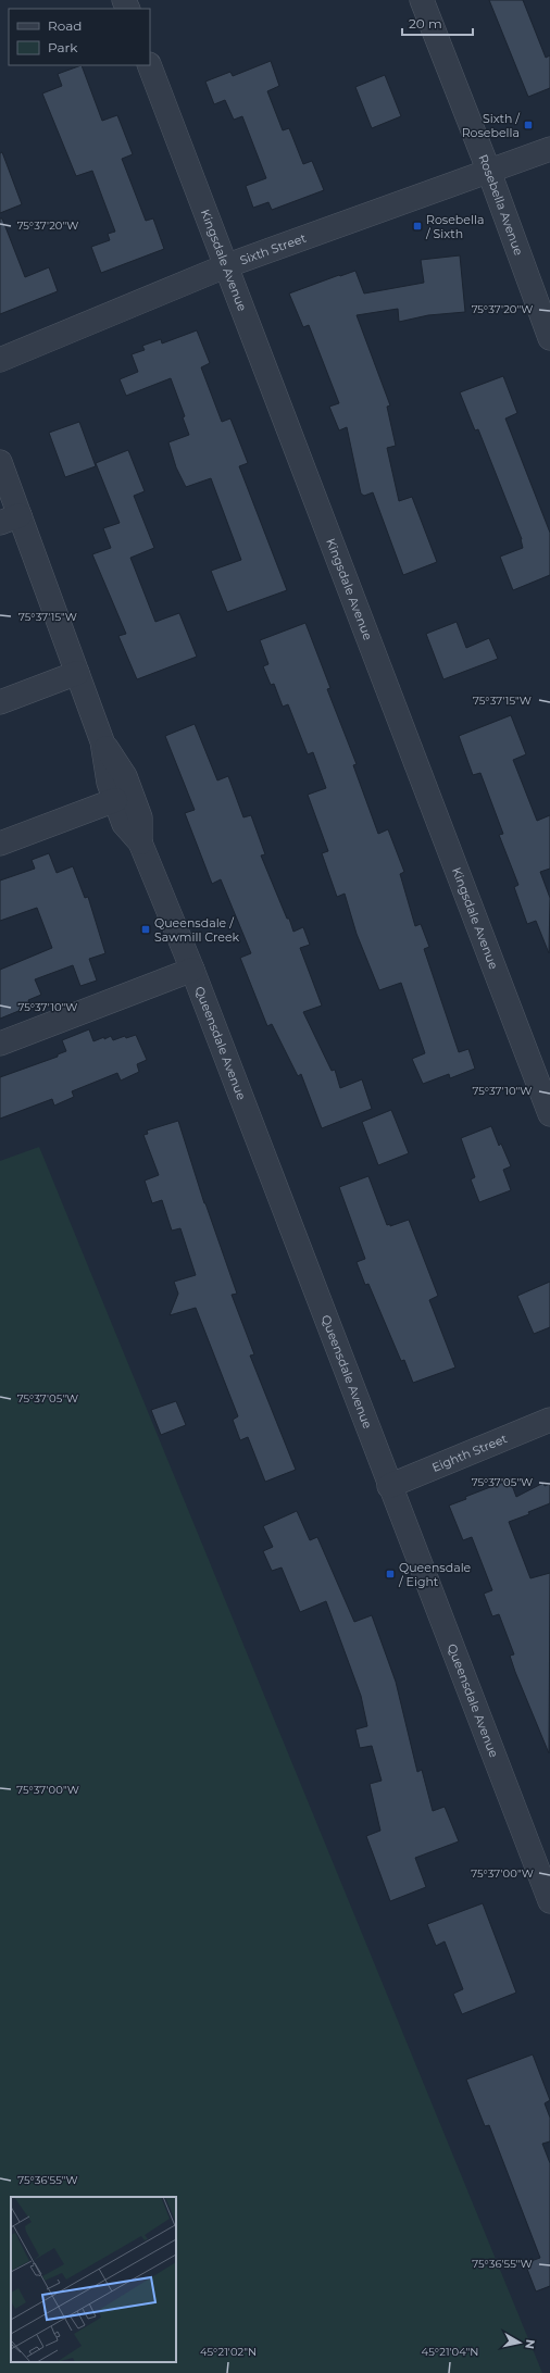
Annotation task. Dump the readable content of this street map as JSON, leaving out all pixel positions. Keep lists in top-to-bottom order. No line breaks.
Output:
{"streets":{"street":["Rosebella Avenue","Sixth Street","Kingsdale Avenue","Queensdale Avenue","Eighth Street"]},"crossings":[["Rosebella Avenue","Sixth Street"],["Sixth Street","Kingsdale Avenue"],["Queensdale Avenue","Eighth Street"]],"places":{"transit":["Sixth / Rosebella","Rosebella / Sixth","Queensdale / Sawmill Creek","Queensdale / Eight"]},"legend":["Road","Park"],"scale_bar":"20 m","north":"right","coordinates":["75°37'20\"W","75°37'15\"W","75°37'10\"W","75°37'05\"W","75°37'00\"W","75°36'55\"W","45°21'02\"N","45°21'04\"N"]}
